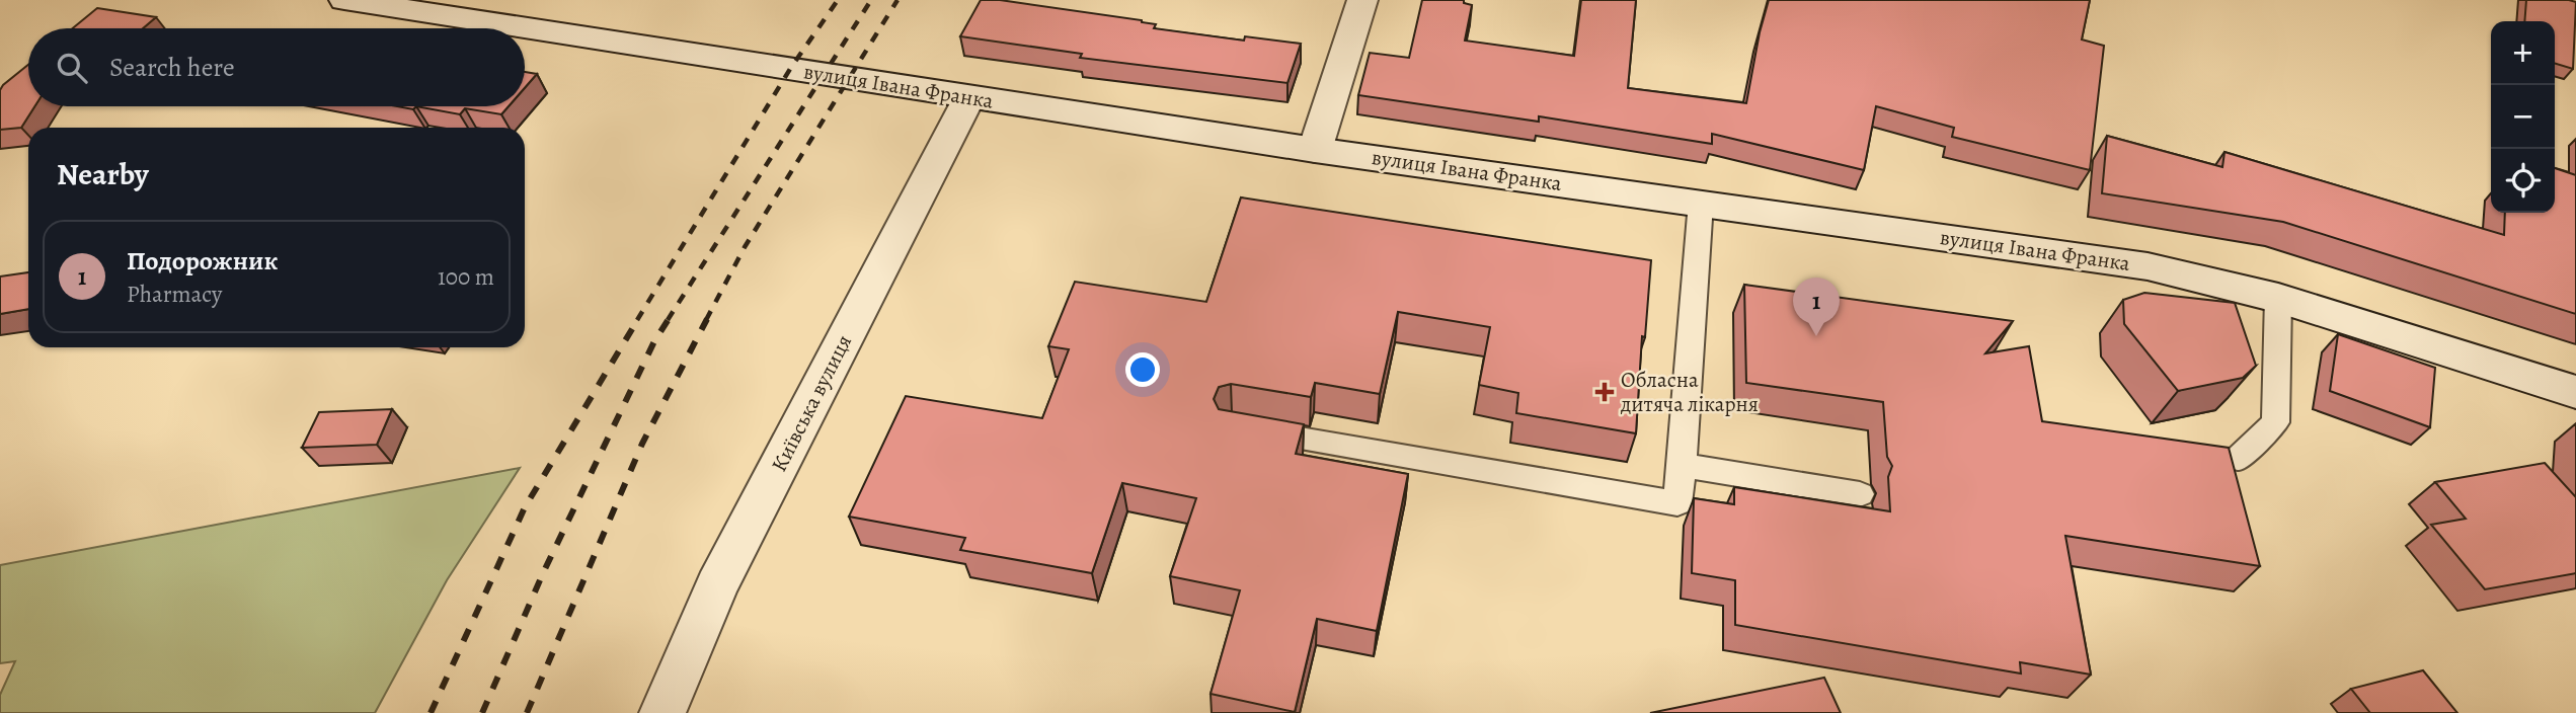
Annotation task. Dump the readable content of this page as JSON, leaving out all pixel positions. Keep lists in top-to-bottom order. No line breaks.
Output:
{"streets":{"main road":["вулиця Івана Франка","Київська вулиця"]},"crossings":[["вулиця Івана Франка","Київська вулиця"]],"places":{"health":["Обласна дитяча лікарня"]},"page":{"map_buttons":["+","−"],"search":"Search here","heading":"Nearby","list":[{"mark":"1","name":"Подорожник","note":"Pharmacy","value":"100 m"}],"pins":"1"}}
